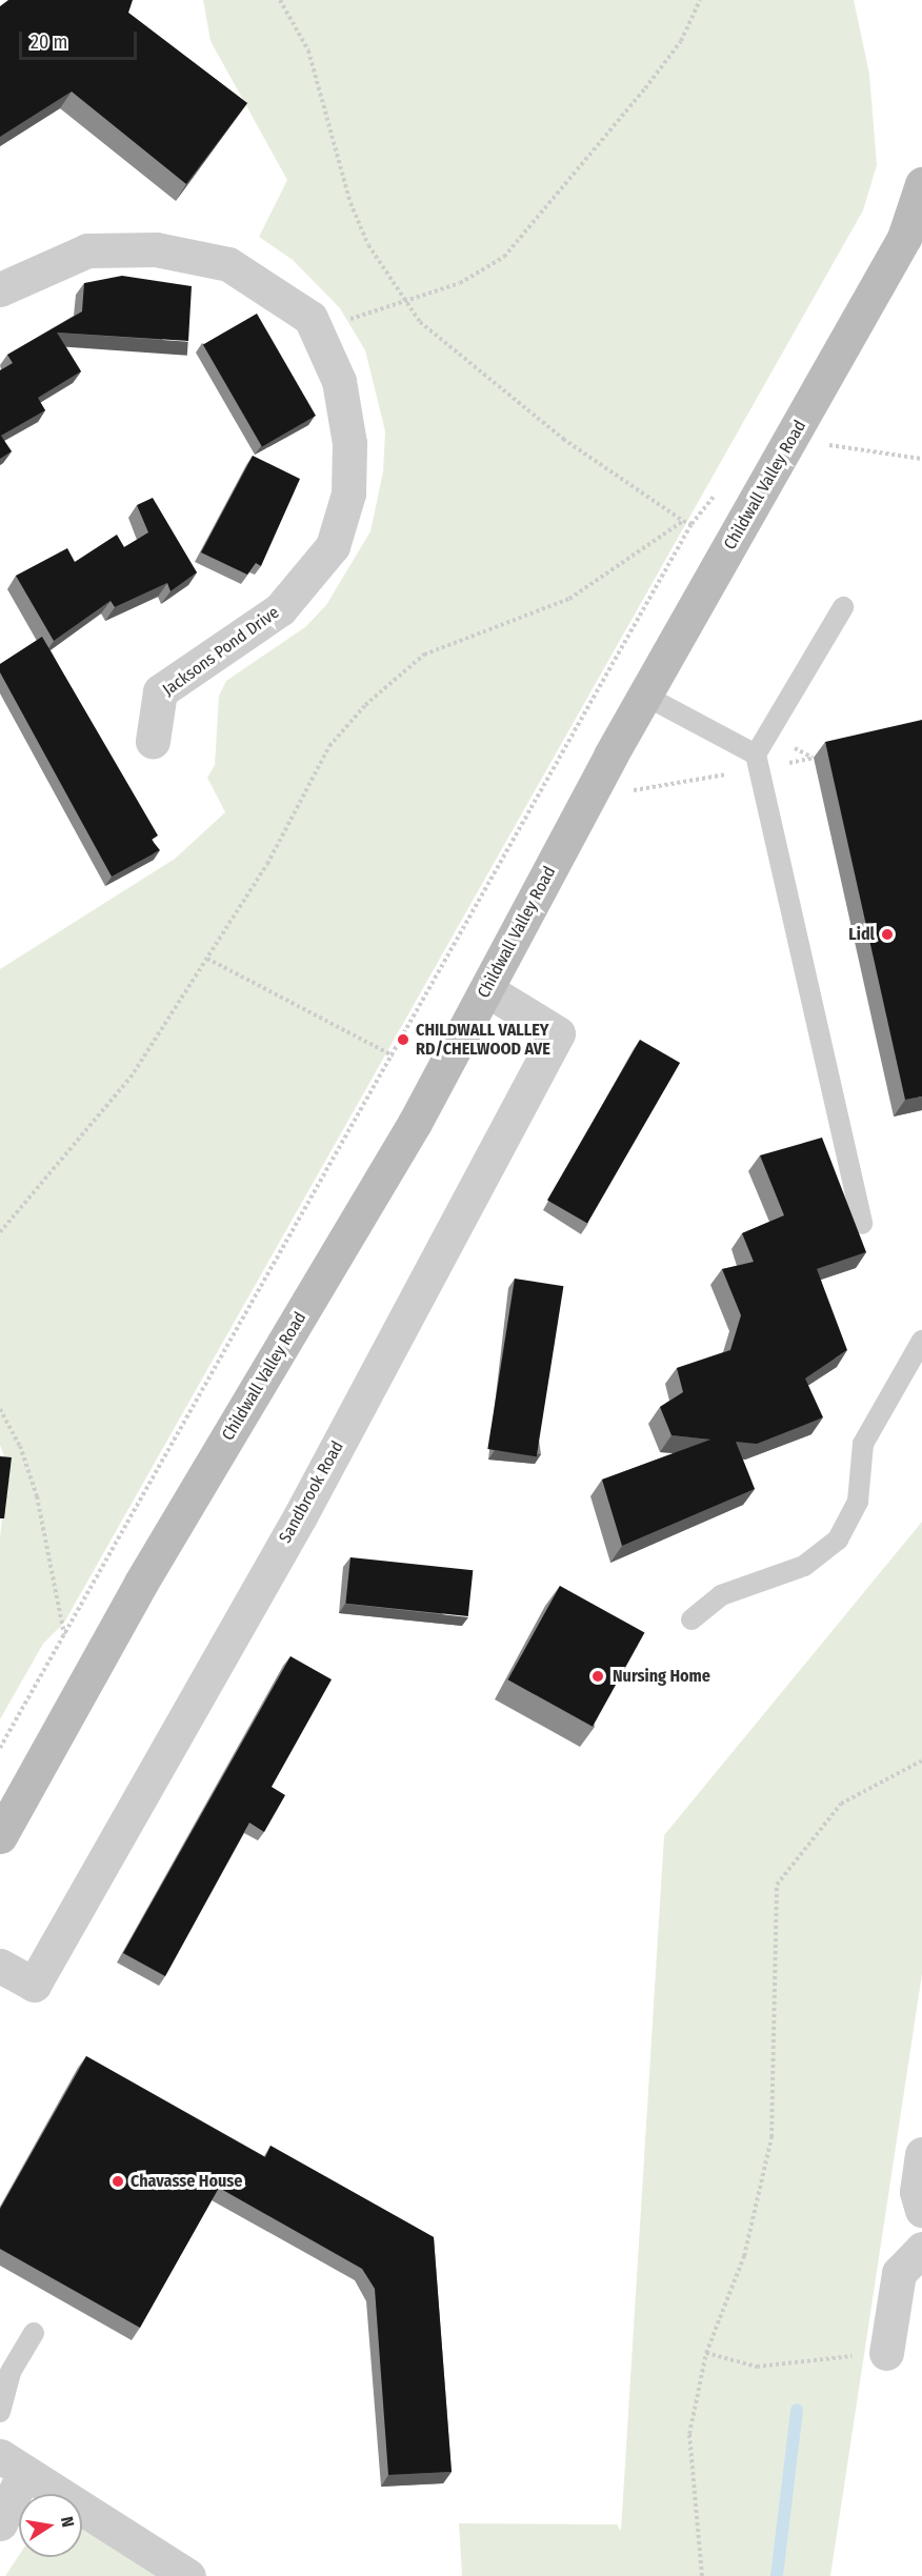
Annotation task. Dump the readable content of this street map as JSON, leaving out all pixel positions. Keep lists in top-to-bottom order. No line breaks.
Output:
{"streets":{"main road":["Childwall Valley Road"],"street":["Jacksons Pond Drive","Sandbrook Road"]},"crossings":[["Childwall Valley Road","Sandbrook Road"]],"places":["Lidl","CHILDWALL VALLEY RD/CHELWOOD AVE","Nursing Home","Chavasse House"],"scale_bar":"20 m","north":"right"}
